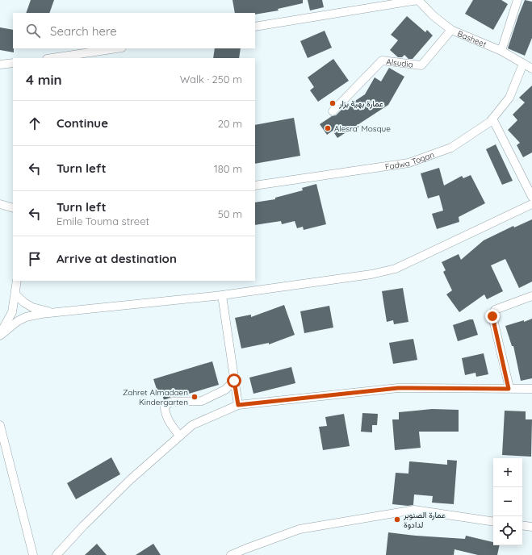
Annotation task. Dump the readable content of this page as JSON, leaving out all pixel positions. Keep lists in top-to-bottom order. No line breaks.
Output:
{"streets":{"street":["Basheet","Alsudia","Fadwa Toqan"]},"crossings":[["Basheet","Alsudia"],["Basheet","Fadwa Toqan"]],"places":["عمارة بهية بزار","Alesra' Mosque","Zahret Almadaen Kindergarten","عمارة الصنوبر لدادوة"],"page":{"search":"Search here","heading":["4 min","Walk · 250 m"],"list":[["Continue","20 m"],["Turn left","180 m"],["Turn left","Emile Touma street","50 m"],"Arrive at destination"],"map_buttons":["+","−"]}}
